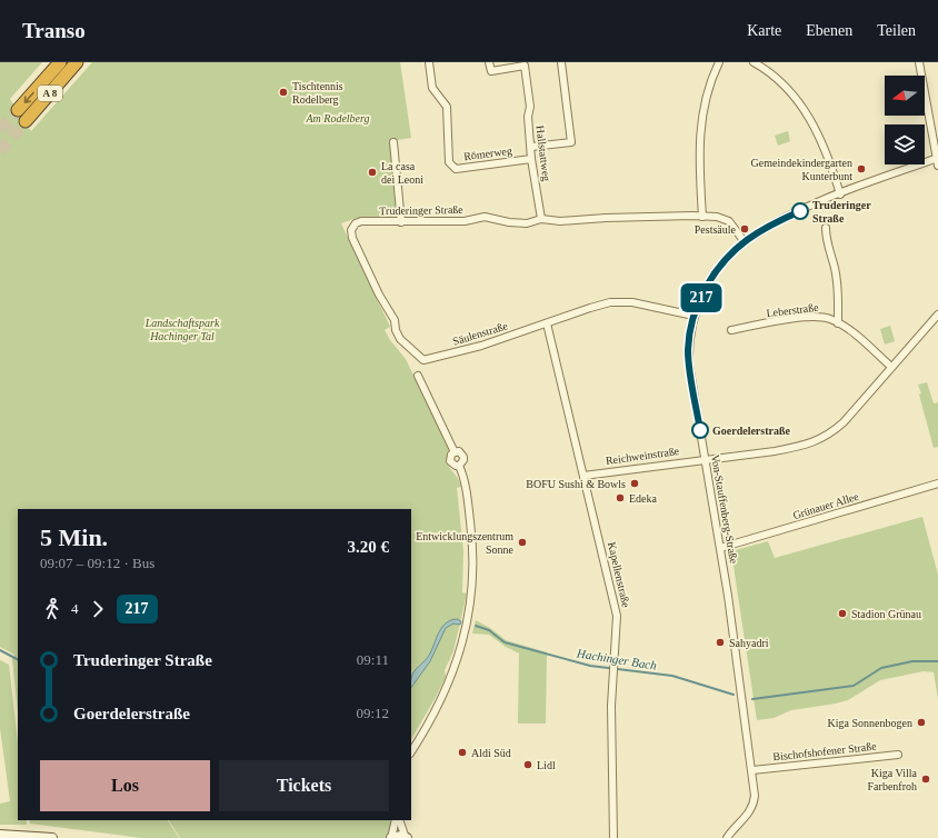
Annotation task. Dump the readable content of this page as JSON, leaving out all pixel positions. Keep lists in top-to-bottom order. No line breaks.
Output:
{"streets":{"highway":["A 8"],"street":["Römerweg","Hallstattweg","Truderinger Straße","Leberstraße","Säulenstraße","Reichweinstraße","Grünauer Allee","Von-Stauffenberg-Straße","Kapellenstraße","Bischofshofener Straße"]},"crossings":[["Römerweg","Hallstattweg"],["Hallstattweg","Truderinger Straße"],["Truderinger Straße","Säulenstraße"],["Truderinger Straße","Von-Stauffenberg-Straße"],["Säulenstraße","Von-Stauffenberg-Straße"],["Säulenstraße","Kapellenstraße"],["Reichweinstraße","Von-Stauffenberg-Straße"],["Reichweinstraße","Kapellenstraße"],["Grünauer Allee","Von-Stauffenberg-Straße"],["Von-Stauffenberg-Straße","Bischofshofener Straße"]],"water":["Hachinger Bach"],"parks":["Am Rodelberg","Landschaftspark Hachinger Tal"],"places":["Tischtennis Rodelberg","Gemeindekindergarten Kunterbunt","La casa dei Leoni","Truderinger Straße","Pestsäule","Goerdelerstraße","BOFU Sushi & Bowls","Edeka","Entwicklungszentrum Sonne","Stadion Grünau","Sahyadri","Kiga Sonnenbogen","Aldi Süd","Lidl","Kiga Villa Farbenfroh"],"lines":["bus line 217"],"north":"left","page":{"header":"Transo","nav":["Karte","Ebenen","Teilen"],"on_map":"217","heading":["5 Min.","09:07 – 09:12 · Bus","3.20 €"],"legs":["4","217"],"list":[{"name":"Truderinger Straße","value":"09:11"},{"name":"Goerdelerstraße","value":"09:12"}],"buttons":["Los","Tickets"]}}
